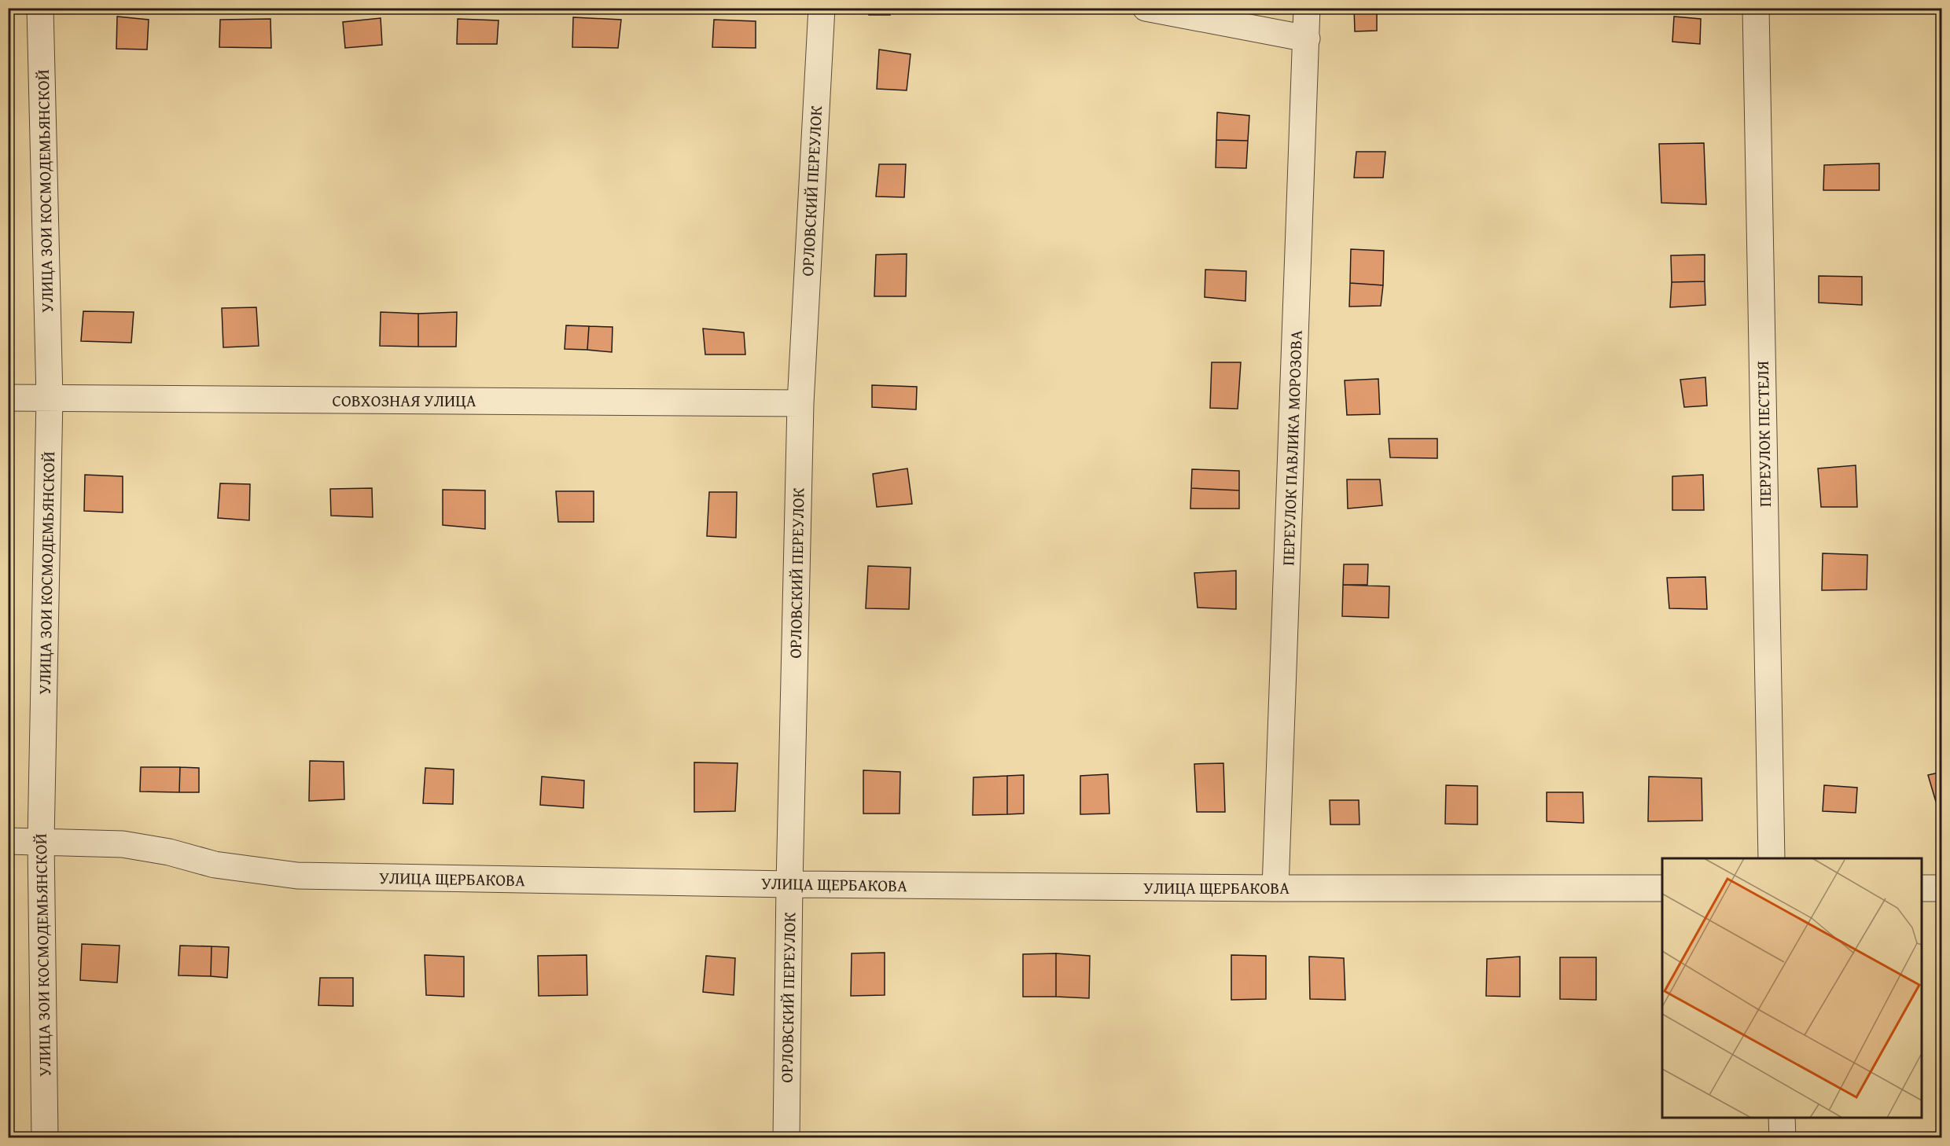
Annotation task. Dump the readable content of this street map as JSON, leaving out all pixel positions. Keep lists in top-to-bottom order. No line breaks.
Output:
{"streets":{"street":["УЛИЦА ЗОИ КОСМОДЕМЬЯНСКОЙ","ОРЛОВСКИЙ ПЕРЕУЛОК","СОВХОЗНАЯ УЛИЦА","ПЕРЕУЛОК ПЕСТЕЛЯ","ПЕРЕУЛОК ПАВЛИКА МОРОЗОВА","УЛИЦА ЩЕРБАКОВА"]},"crossings":[["УЛИЦА ЗОИ КОСМОДЕМЬЯНСКОЙ","СОВХОЗНАЯ УЛИЦА"],["УЛИЦА ЗОИ КОСМОДЕМЬЯНСКОЙ","УЛИЦА ЩЕРБАКОВА"],["ОРЛОВСКИЙ ПЕРЕУЛОК","СОВХОЗНАЯ УЛИЦА"],["ОРЛОВСКИЙ ПЕРЕУЛОК","УЛИЦА ЩЕРБАКОВА"],["ПЕРЕУЛОК ПАВЛИКА МОРОЗОВА","УЛИЦА ЩЕРБАКОВА"]]}
